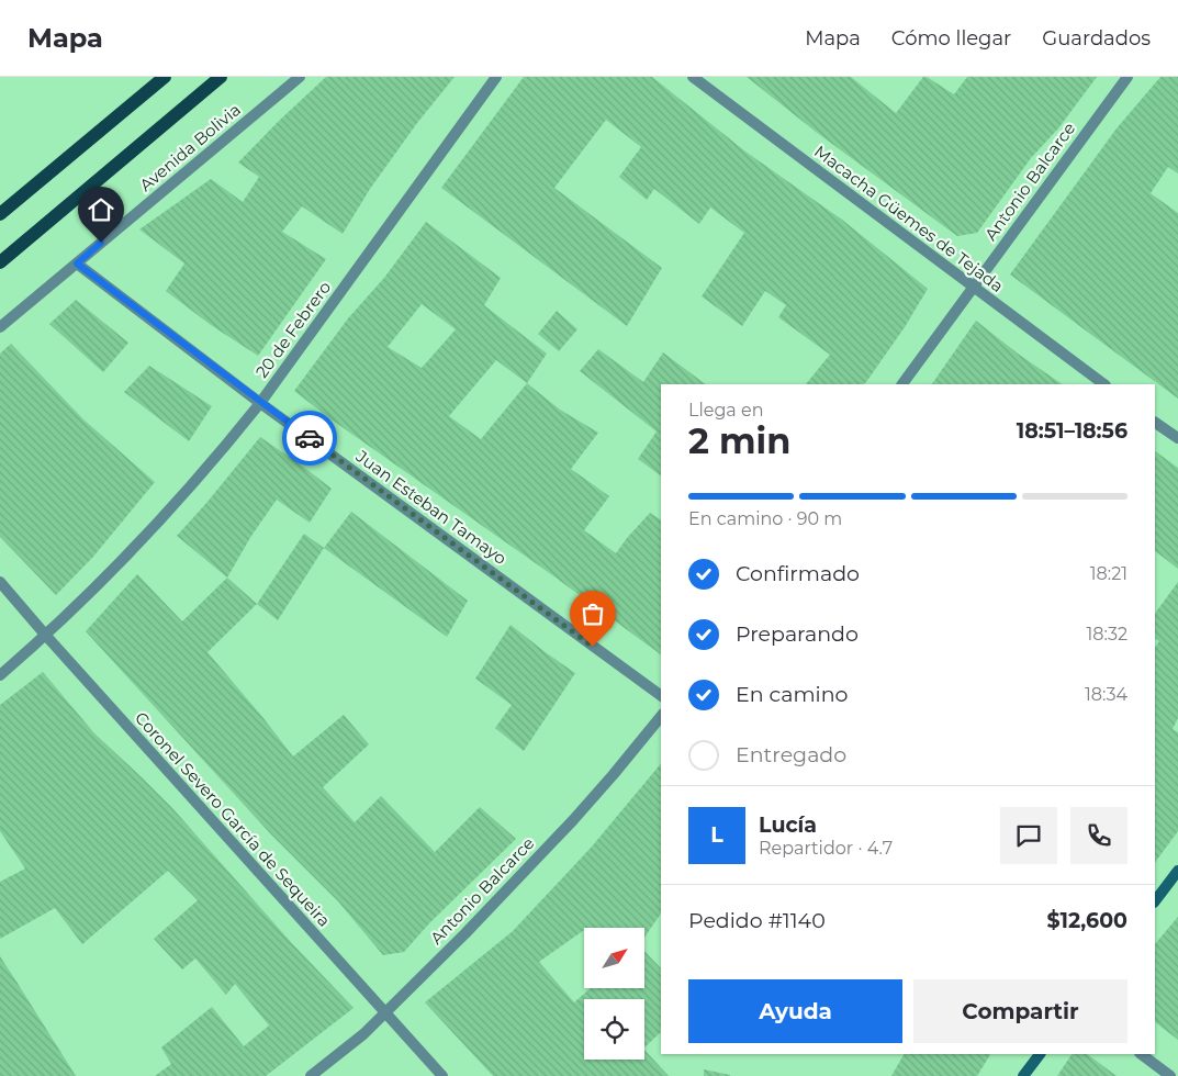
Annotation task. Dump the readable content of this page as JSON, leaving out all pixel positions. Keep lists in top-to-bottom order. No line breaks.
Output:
{"streets":{"street":["Avenida Bolivia","Antonio Balcarce","Macacha Güemes de Tejada","20 de Febrero","Juan Esteban Tamayo","Coronel Severo García de Sequeira"]},"crossings":[["Avenida Bolivia","Juan Esteban Tamayo"],["Antonio Balcarce","Macacha Güemes de Tejada"],["Antonio Balcarce","Coronel Severo García de Sequeira"],["20 de Febrero","Juan Esteban Tamayo"],["20 de Febrero","Coronel Severo García de Sequeira"]],"north":"top right","page":{"header":"Mapa","nav":["Mapa","Cómo llegar","Guardados"],"heading":["2 min","Llega en","18:51–18:56"],"panel":["Lucía","Repartidor · 4.7","Pedido #1140","$12,600"],"bar":"En camino · 90 m","list":[["Confirmado","18:21"],["Preparando","18:32"],["En camino","18:34"],"Entregado"],"round":"L","buttons":["Ayuda","Compartir"]}}
